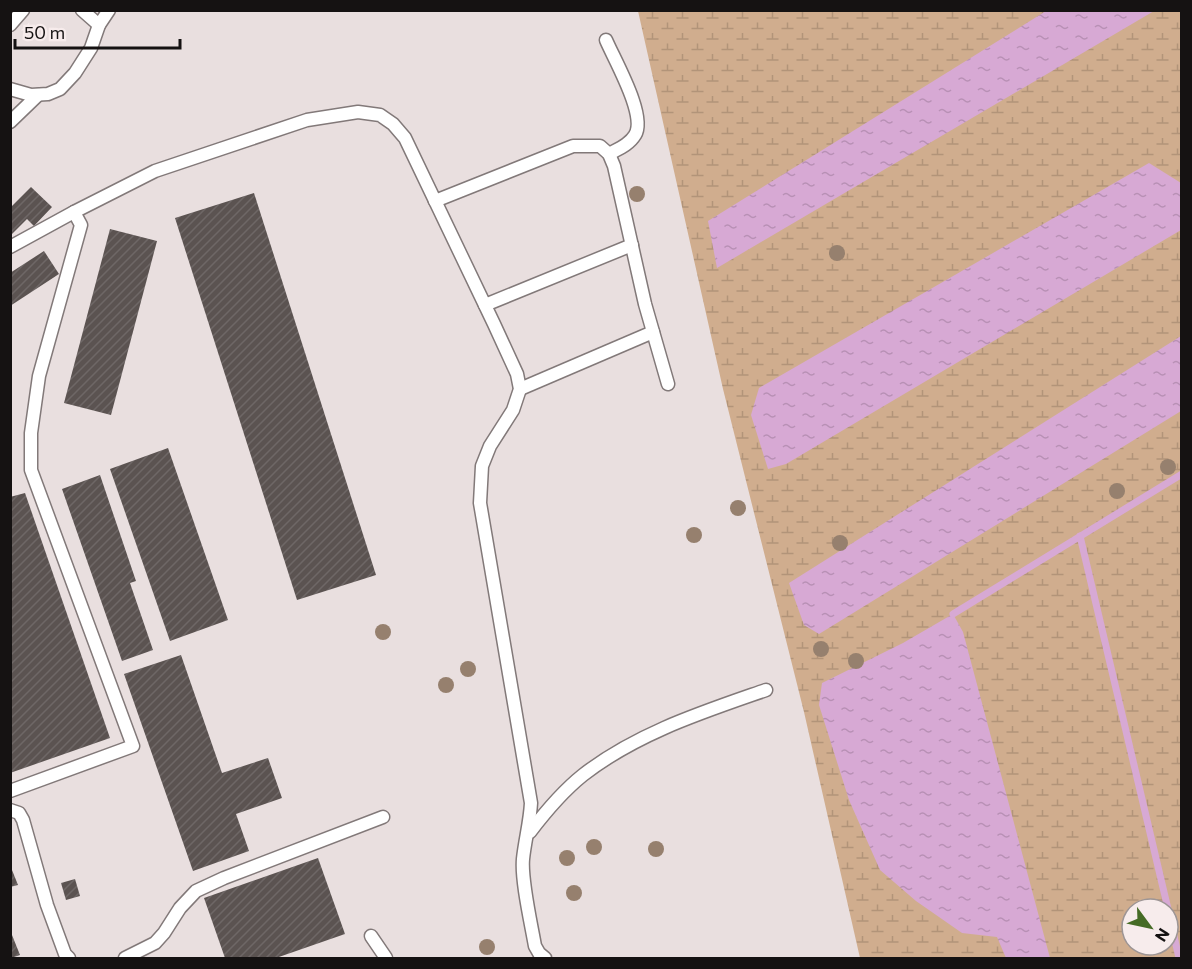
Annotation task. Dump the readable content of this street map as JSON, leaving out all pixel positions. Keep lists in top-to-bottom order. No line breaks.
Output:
{"scale_bar":"50 m","north":"bottom right"}
